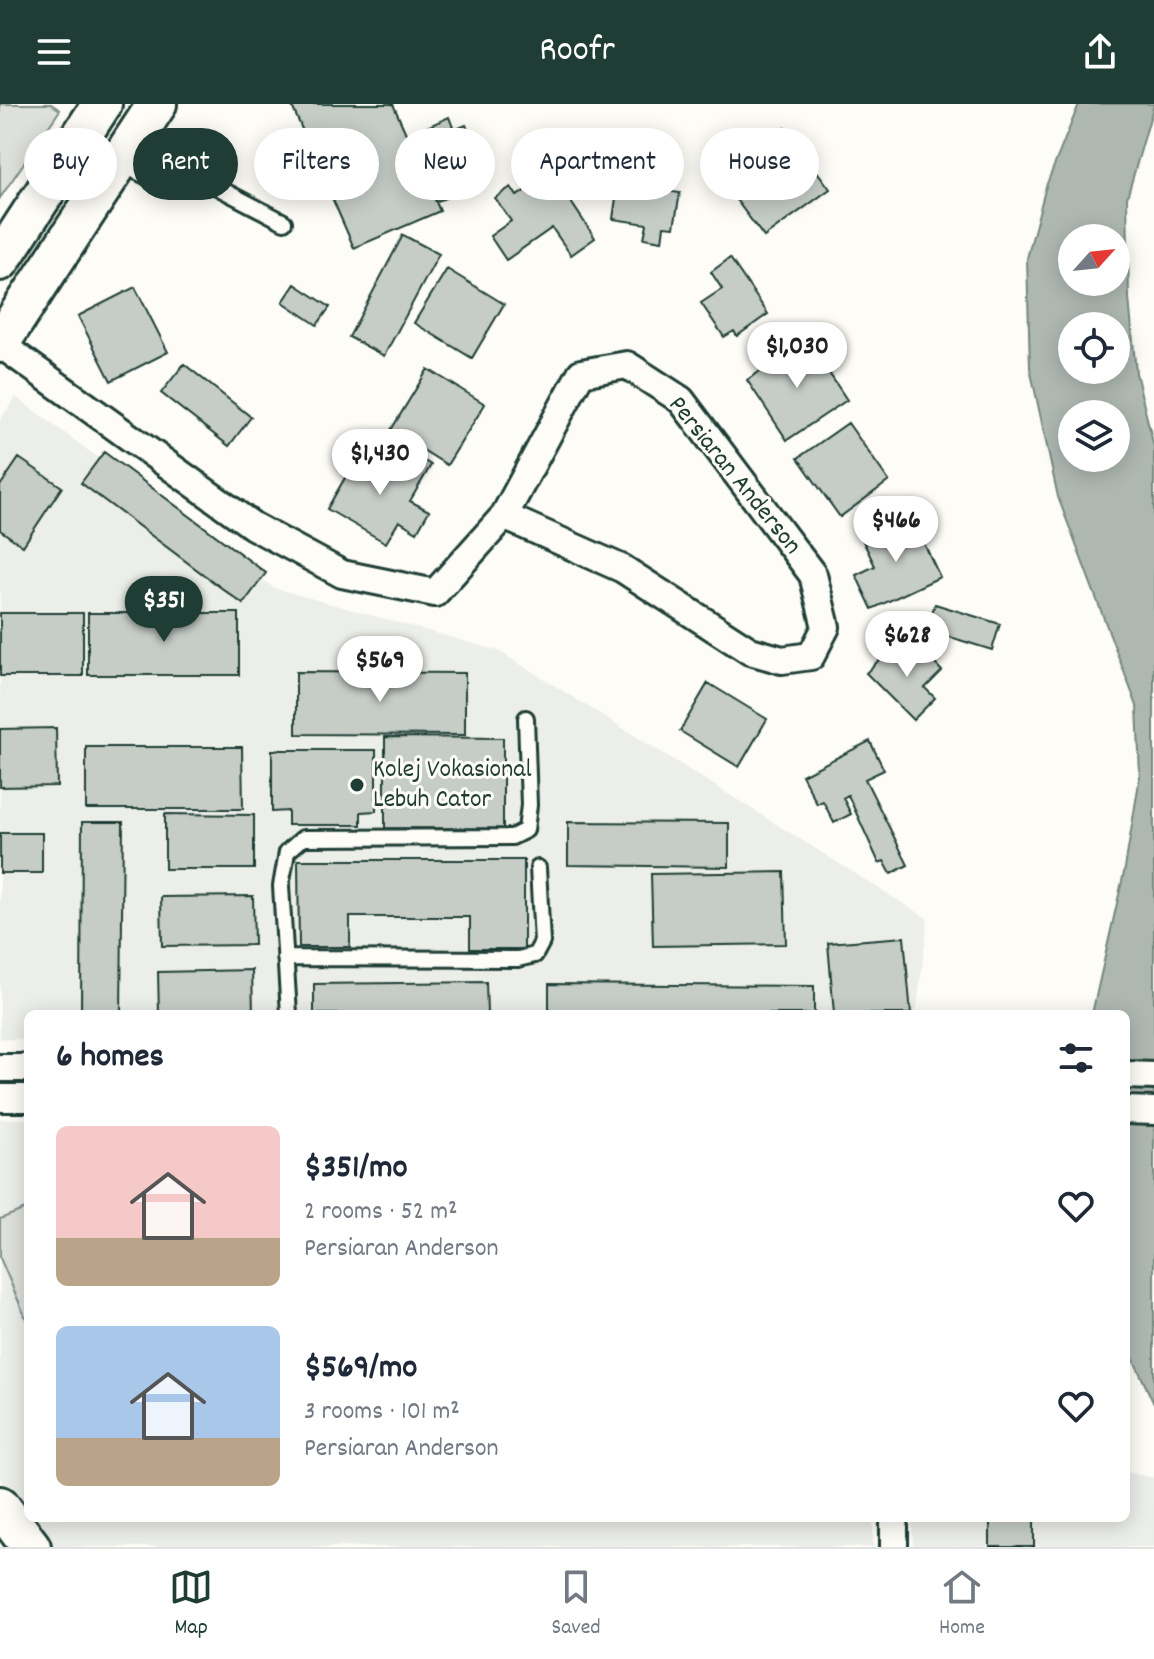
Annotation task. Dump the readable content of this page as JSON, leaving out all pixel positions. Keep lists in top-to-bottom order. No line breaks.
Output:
{"streets":{"street":["Persiaran Anderson"]},"places":["Kolej Vokasional Lebuh Cator"],"north":"top right","page":{"header":"Roofr","chip":["Buy","Rent","Filters","New","Apartment","House"],"price":["$1,030","$1,430","$466","$351","$628","$569"],"heading":"6 homes","list":[{"name":"$351/mo","note":"2 rooms · 52 m² · Persiaran Anderson"},{"name":"$569/mo","note":"3 rooms · 101 m² · Persiaran Anderson"}],"tabs":["Map","Saved","Home"]}}
